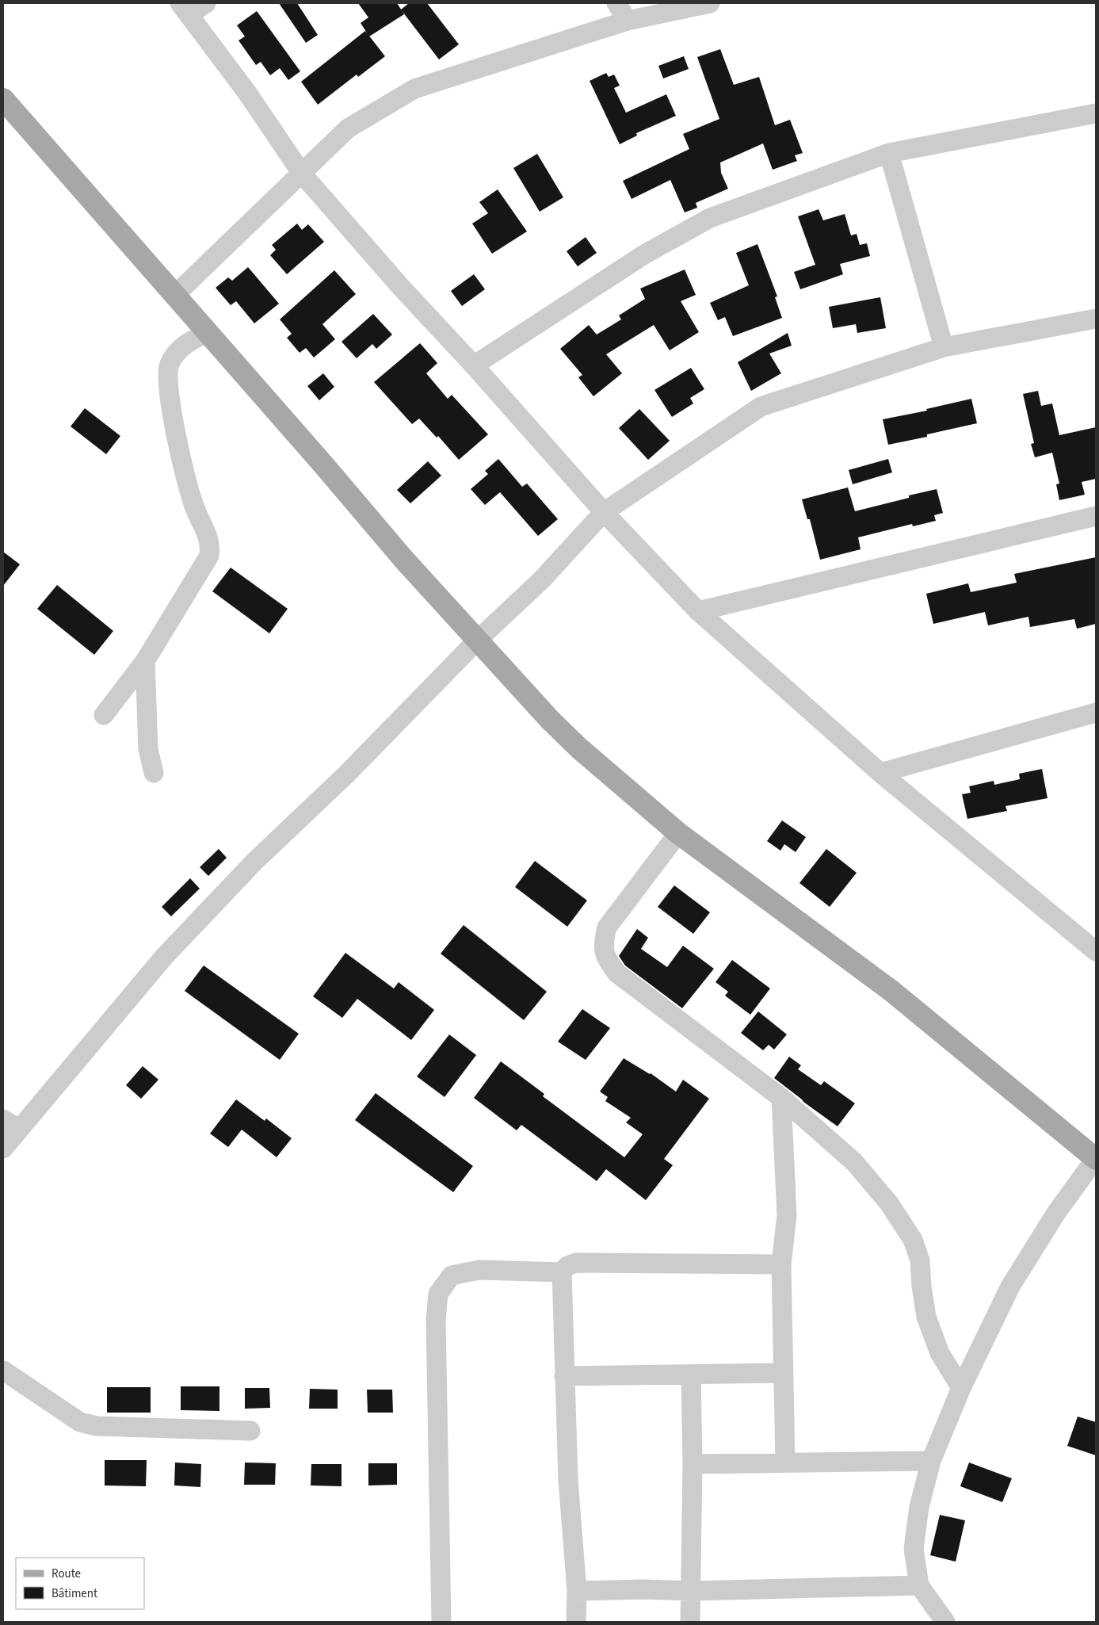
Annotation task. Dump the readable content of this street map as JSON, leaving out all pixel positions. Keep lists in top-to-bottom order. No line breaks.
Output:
{"legend":["Route","Bâtiment"]}
